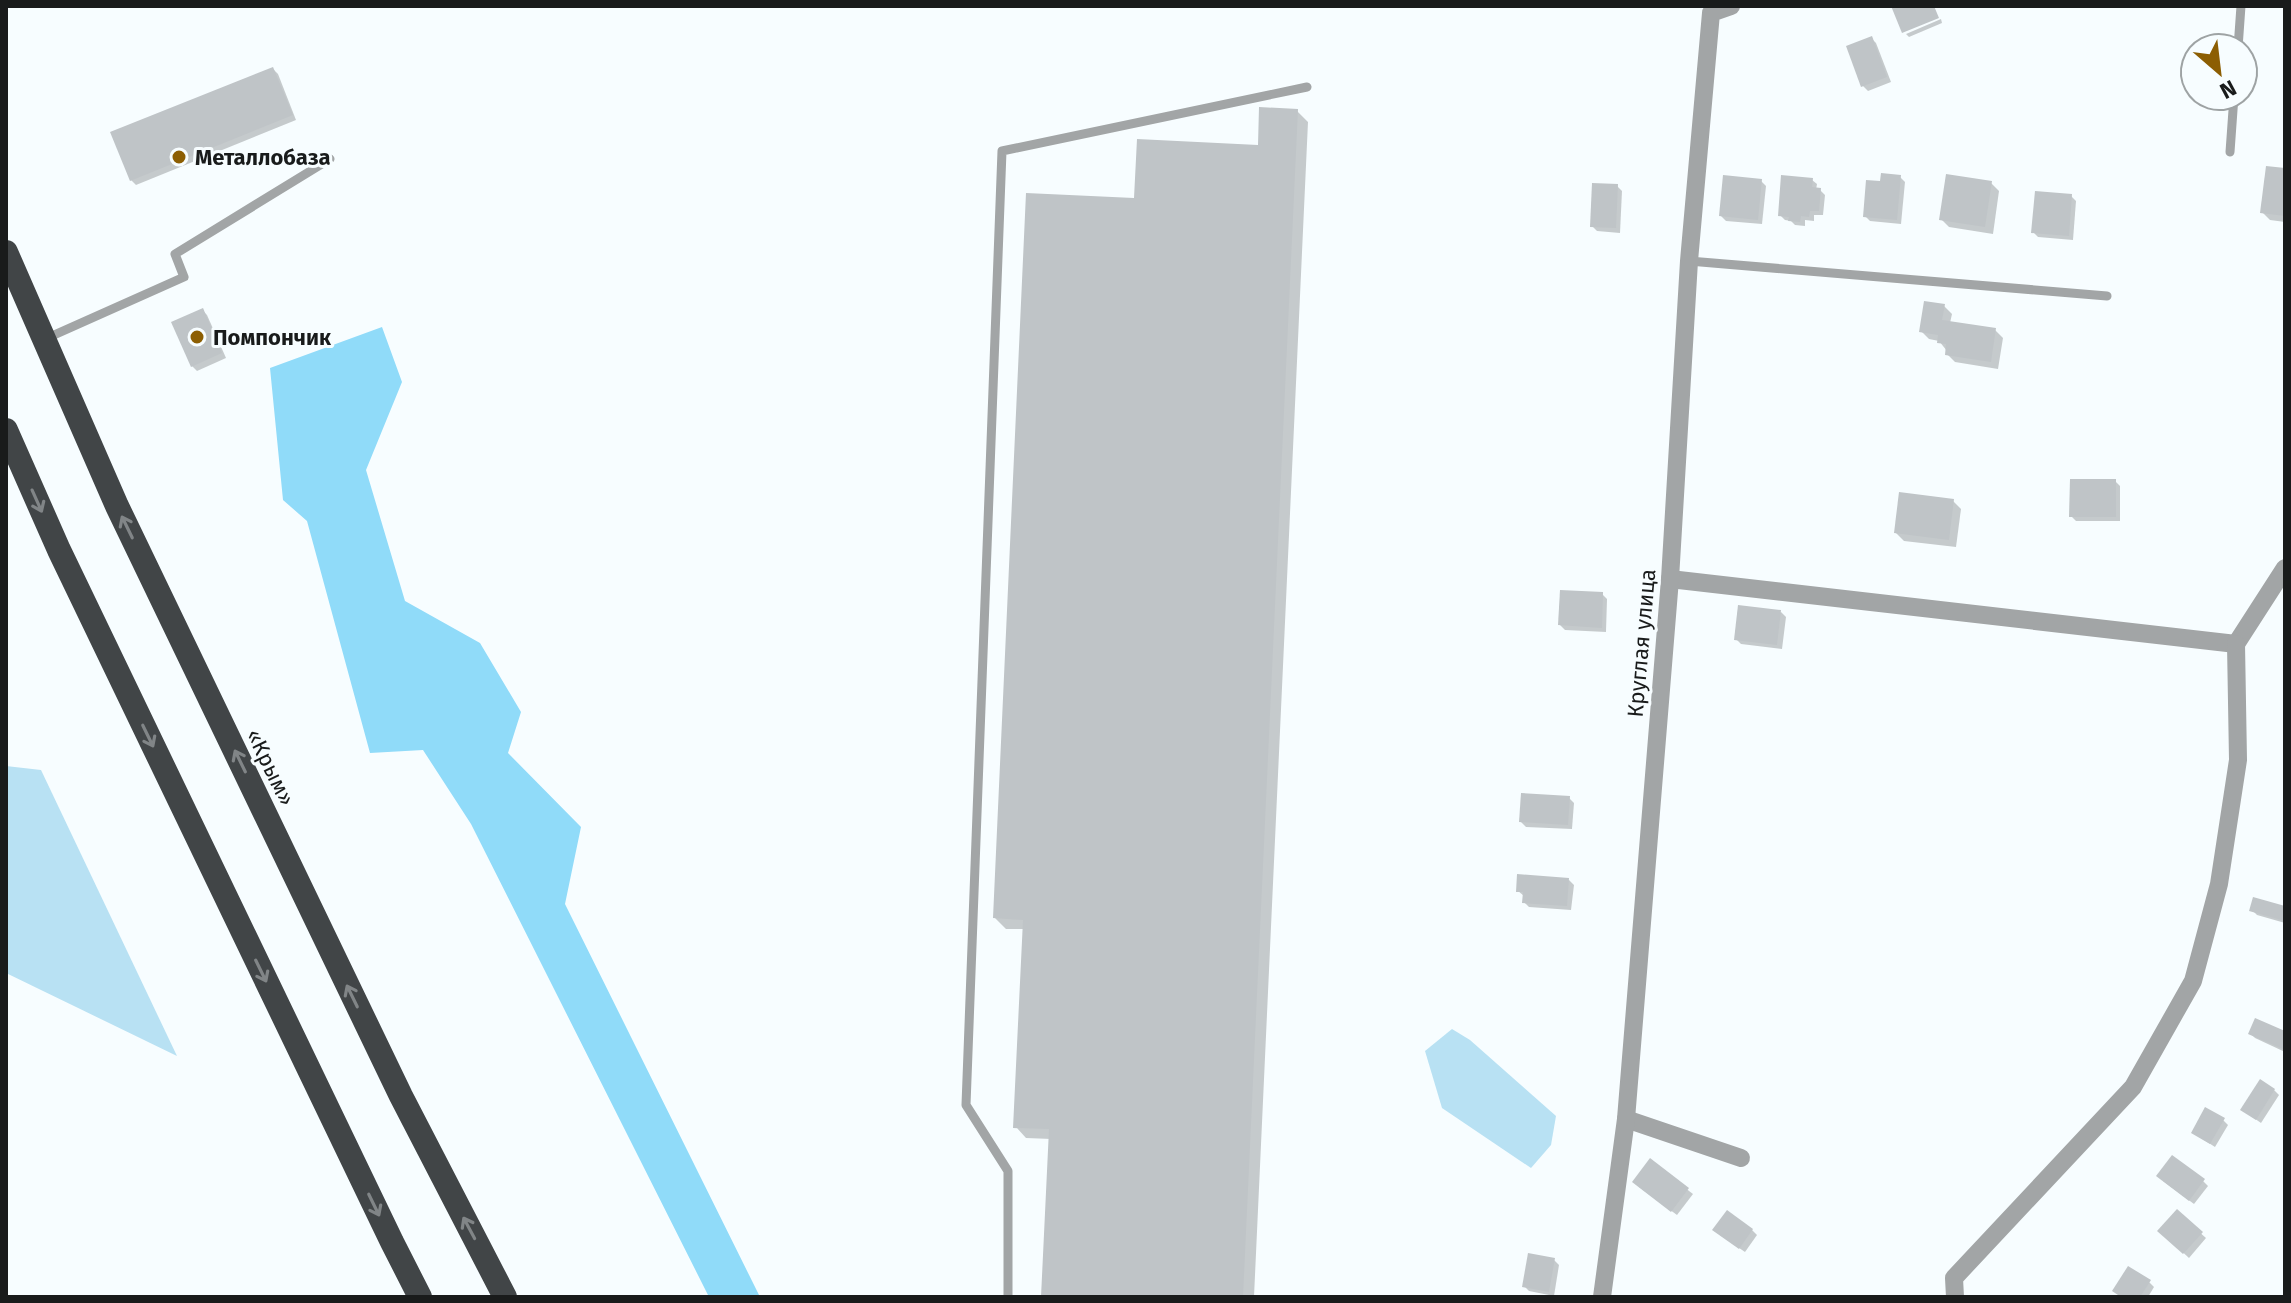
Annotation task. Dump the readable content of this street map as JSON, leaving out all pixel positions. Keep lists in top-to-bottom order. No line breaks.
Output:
{"streets":{"highway":["«Крым»"],"street":["Круглая улица"]},"places":["Металлобаза","Помпончик"],"north":"bottom right"}
